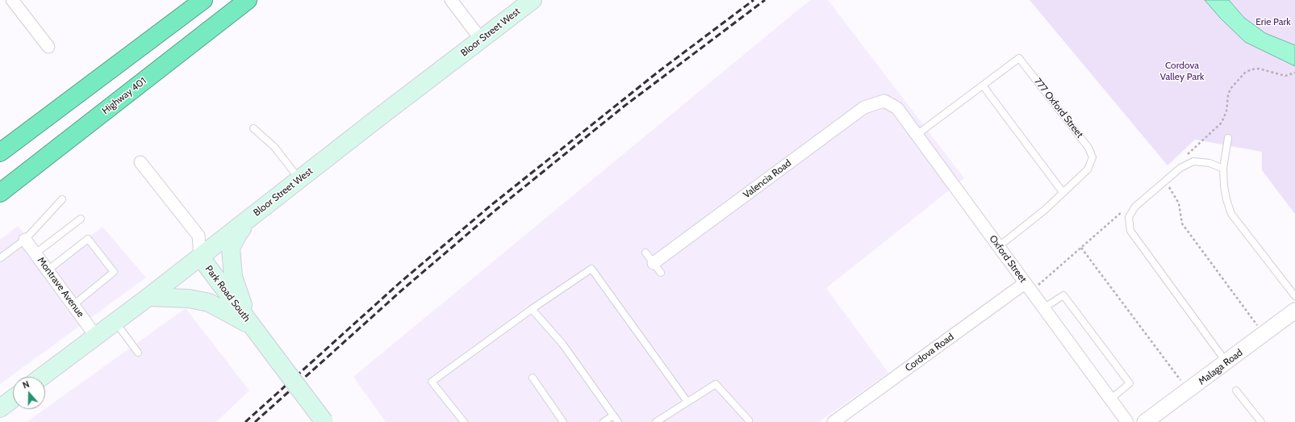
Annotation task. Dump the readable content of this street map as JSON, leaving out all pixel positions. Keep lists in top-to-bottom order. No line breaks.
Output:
{"streets":{"highway":["Highway 401"],"main road":["Bloor Street West","Park Road South"],"street":["Valencia Road","Oxford Street","Montrave Avenue","Cordova Road","Malaga Road"],"lane":["777 Oxford Street"]},"crossings":[["Bloor Street West","Montrave Avenue"],["Bloor Street West","Park Road South"],["777 Oxford Street","Oxford Street"],["Valencia Road","Oxford Street"],["Oxford Street","Cordova Road"]],"parks":["Erie Park","Cordova Valley Park"],"north":"top"}
